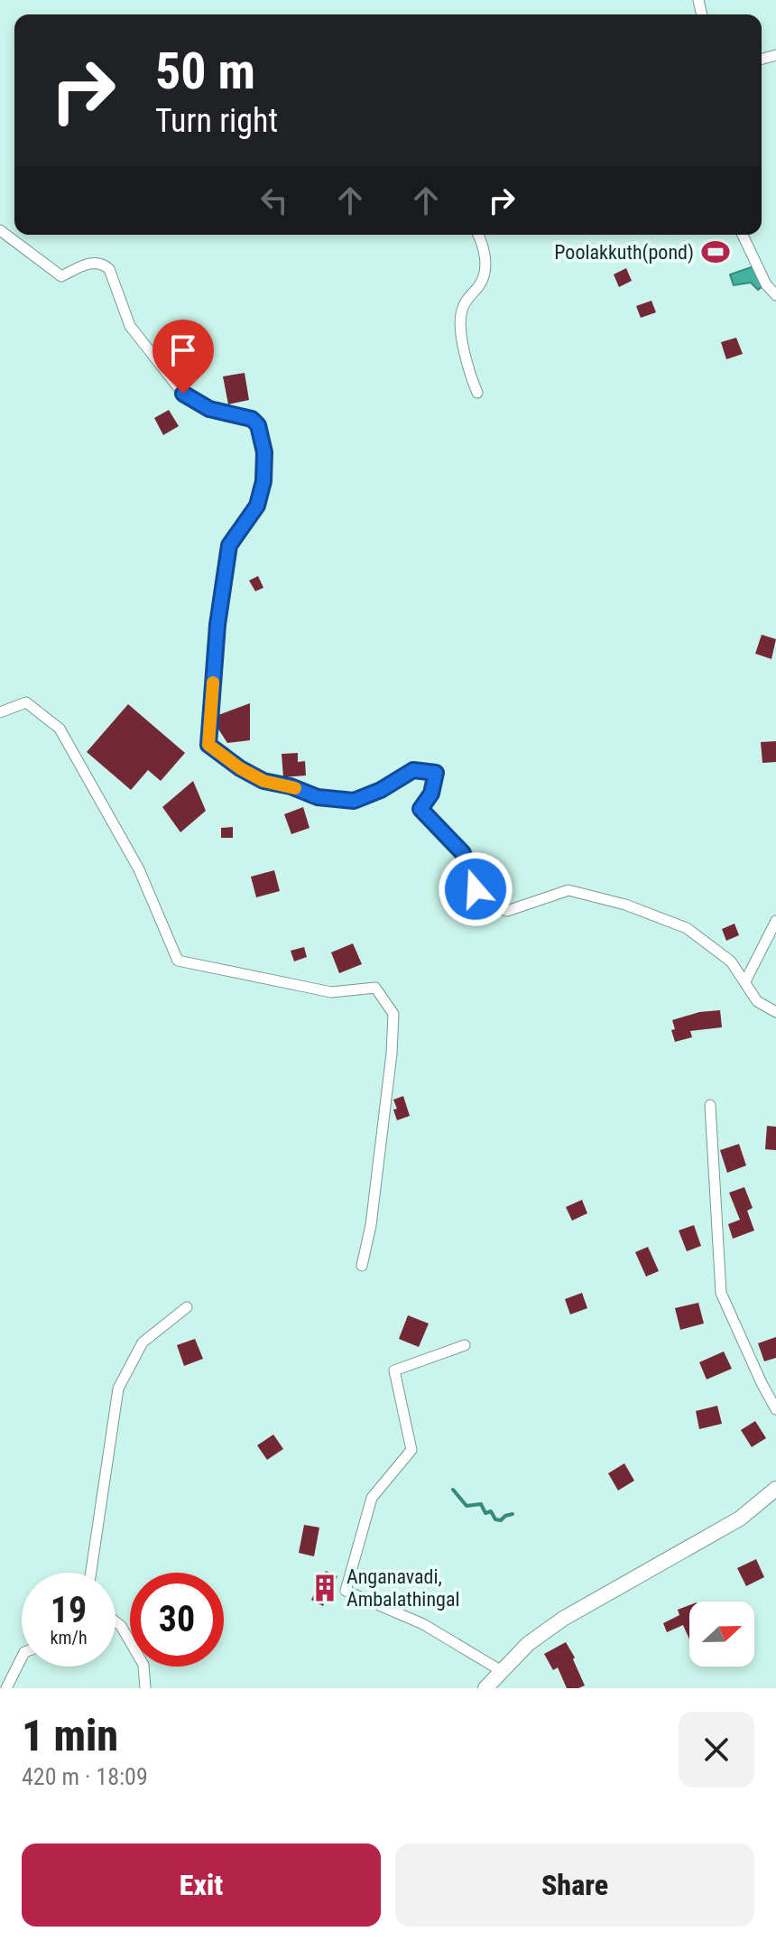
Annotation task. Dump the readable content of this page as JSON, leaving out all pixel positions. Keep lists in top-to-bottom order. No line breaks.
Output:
{"places":{"sports":["Poolakkuth(pond)"],"building":["Anganavadi, Ambalathingal"]},"north":"right","page":{"turn":["50 m","Turn right"],"speed":"19 km/h","limit":"30","heading":["1 min","420 m · 18:09"],"buttons":["Exit","Share"]}}
